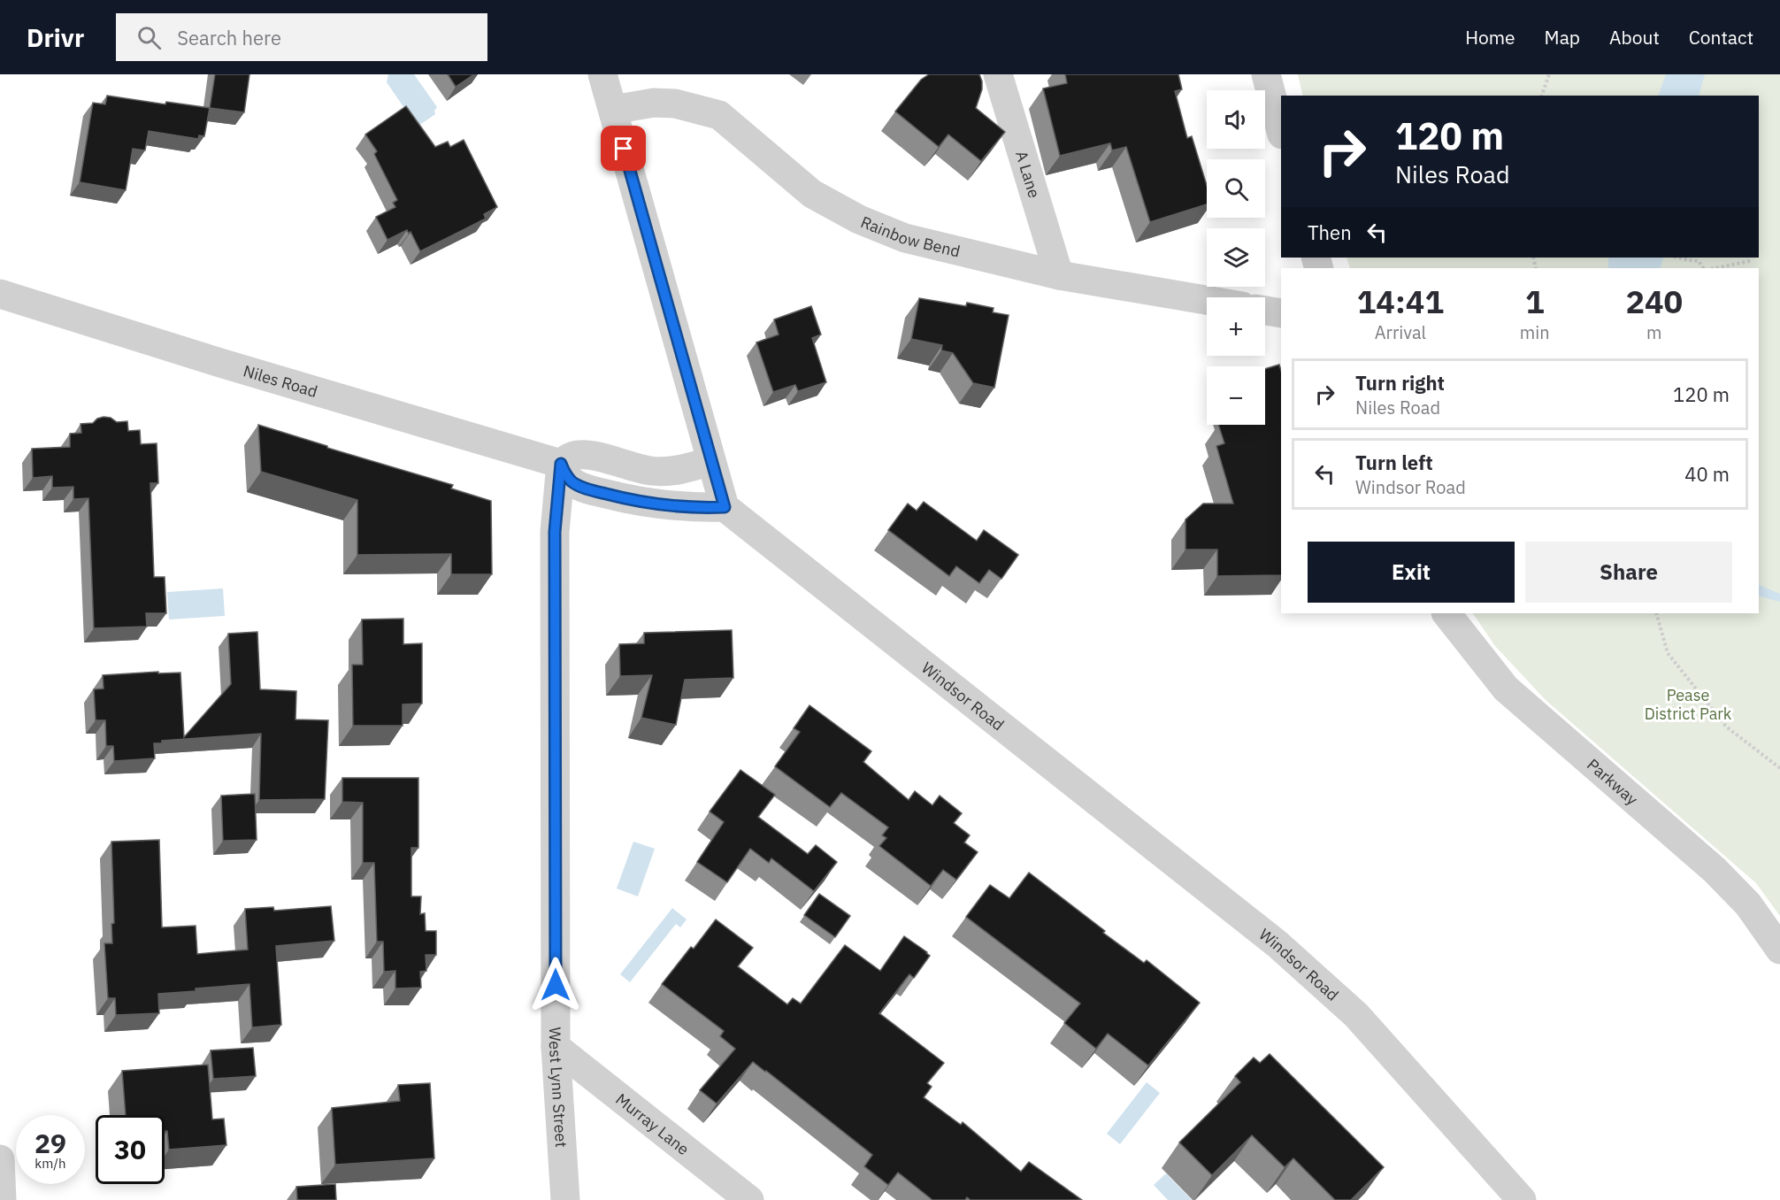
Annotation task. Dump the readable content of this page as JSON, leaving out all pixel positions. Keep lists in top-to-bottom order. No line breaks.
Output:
{"streets":{"street":["A Lane","Rainbow Bend","Niles Road","Windsor Road","Parkway","West Lynn Street","Murray Lane"]},"crossings":[["A Lane","Rainbow Bend"],["Niles Road","West Lynn Street"],["West Lynn Street","Murray Lane"]],"parks":["Pease District Park"],"page":{"header":"Drivr","search":"Search here","nav":["Home","Map","About","Contact"],"map_buttons":["+","−"],"turn":["120 m","Niles Road"],"then":"Then","eta":["14:41","Arrival","1","min","240","m"],"list":[{"name":"Turn right","note":"Niles Road","value":"120 m"},{"name":"Turn left","note":"Windsor Road","value":"40 m"}],"buttons":["Exit","Share"],"speed":"29 km/h","limit":"30"}}
